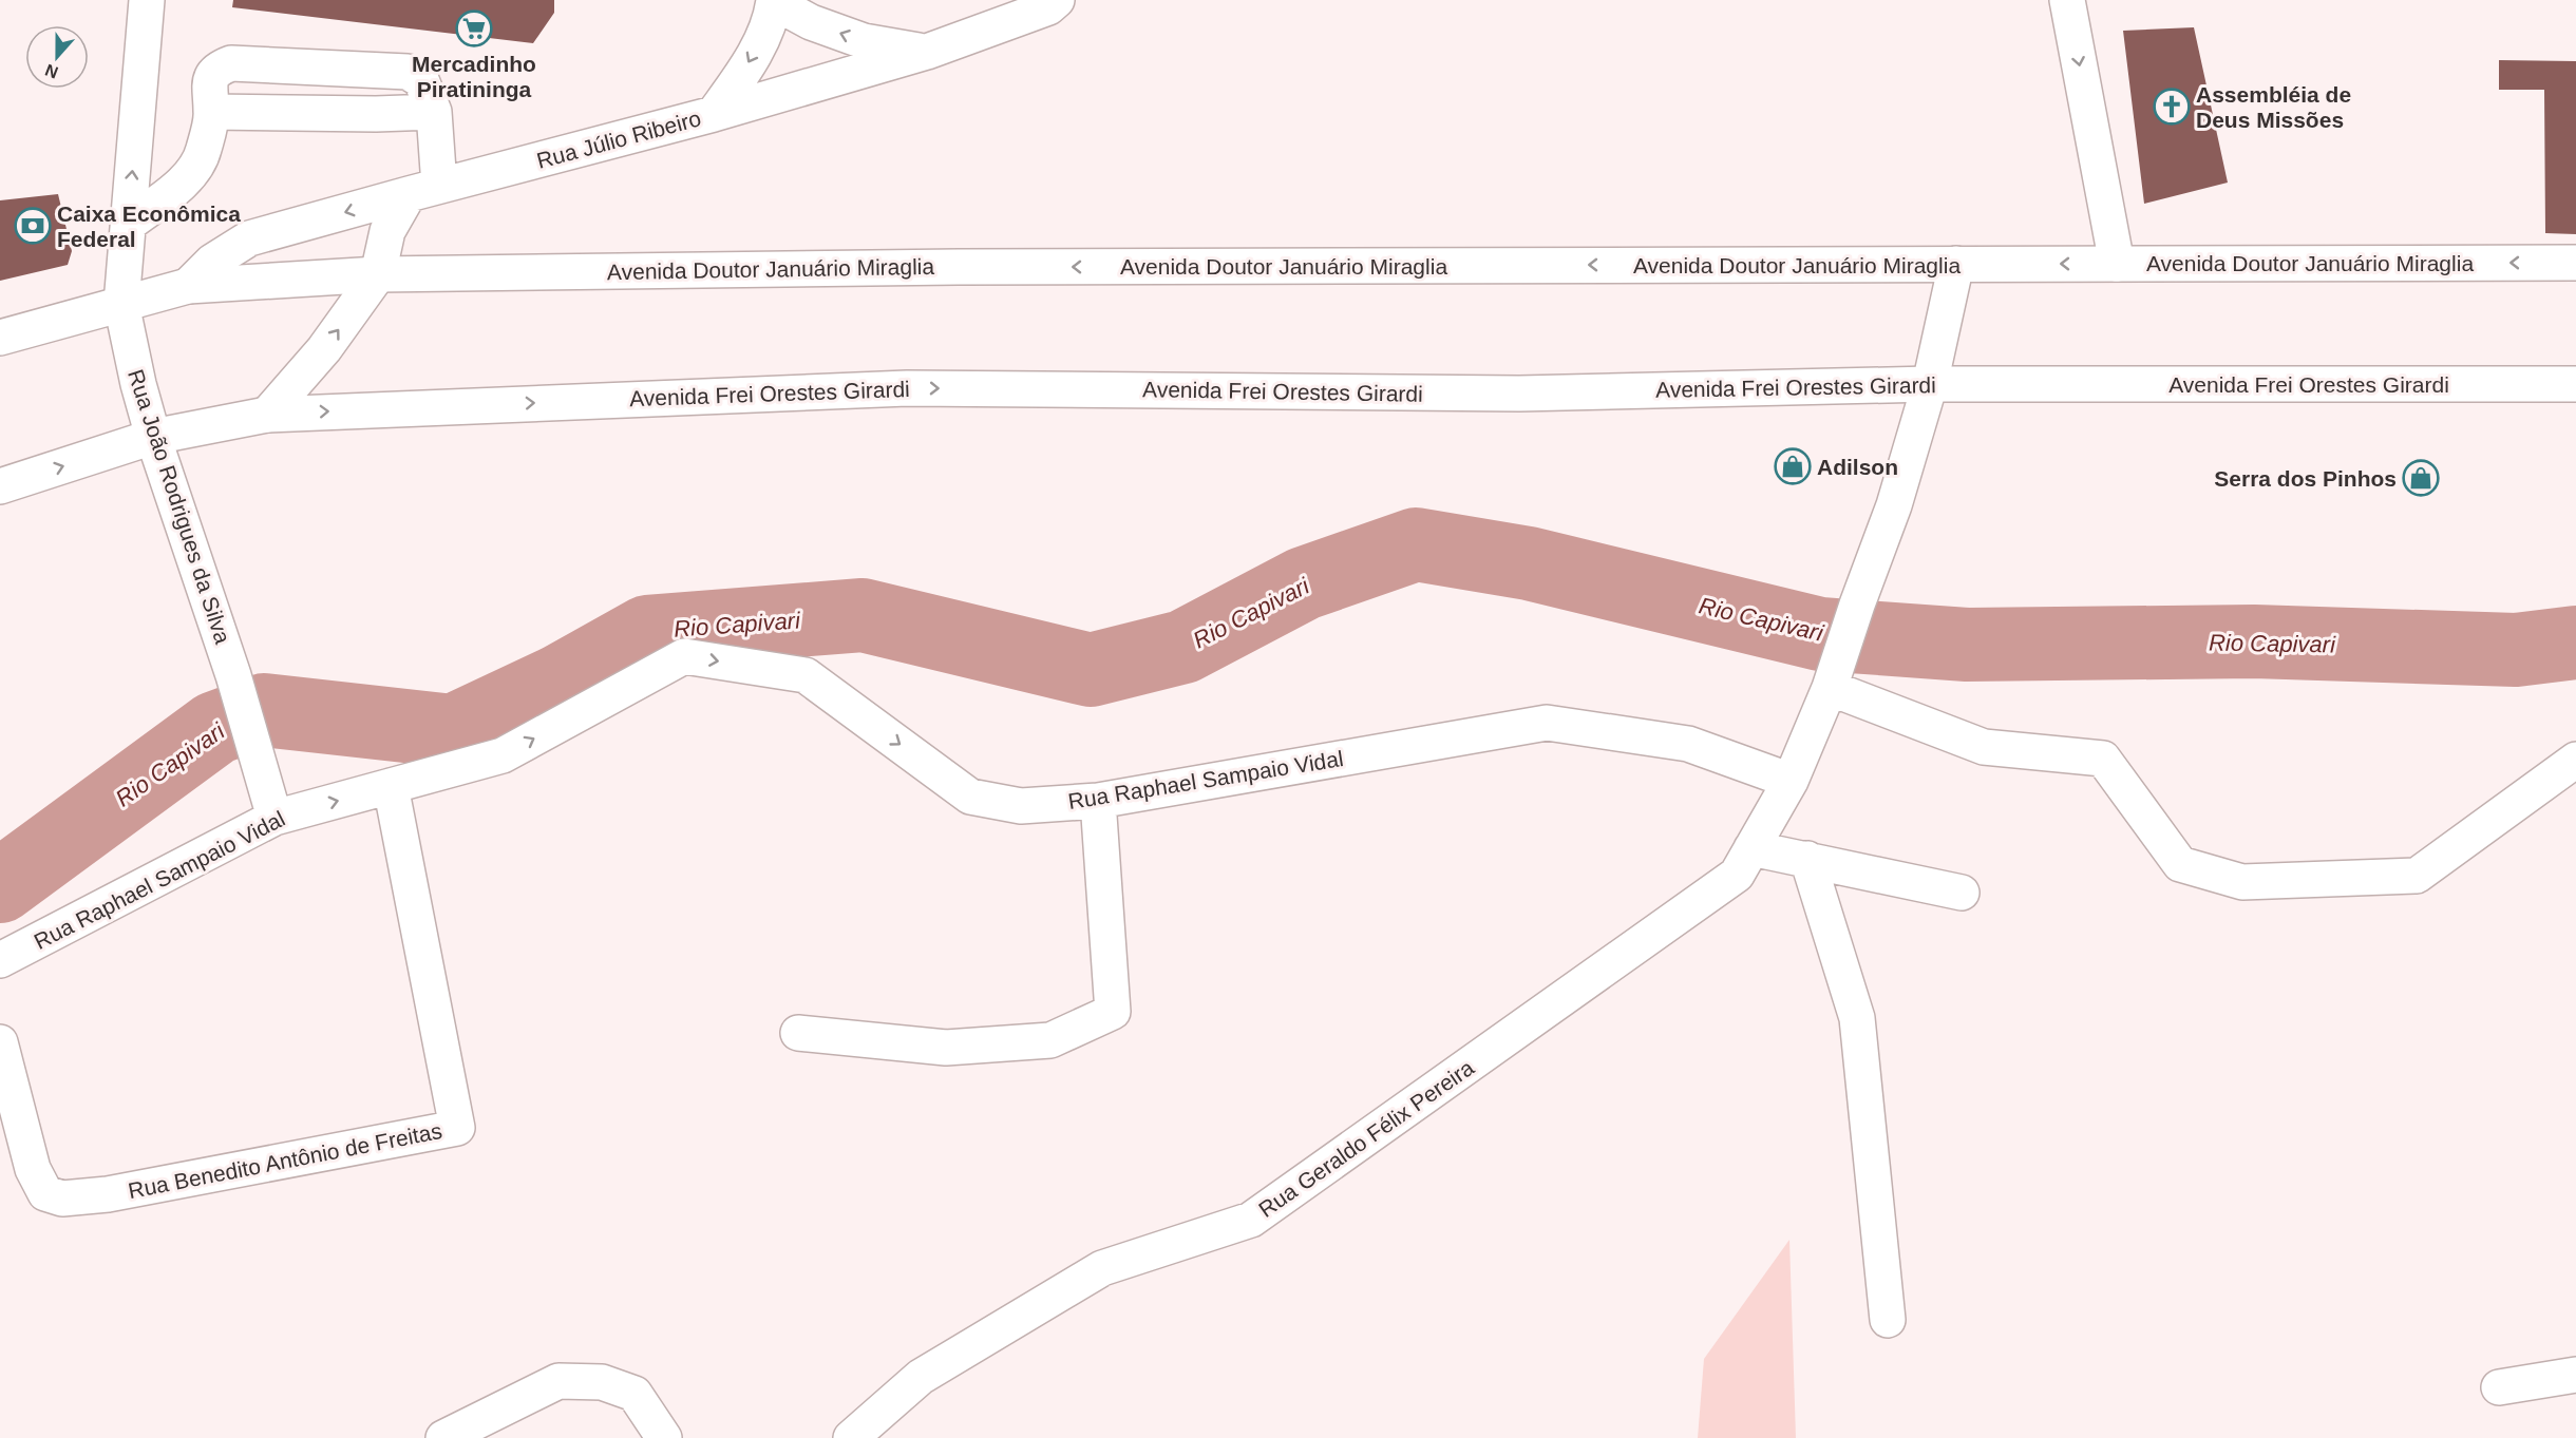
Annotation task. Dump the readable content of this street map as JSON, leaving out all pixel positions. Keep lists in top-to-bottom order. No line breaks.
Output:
{"streets":{"street":["Rua Júlio Ribeiro","Avenida Doutor Januário Miraglia","Avenida Frei Orestes Girardi","Rua João Rodrigues da Silva","Rua Raphael Sampaio Vidal","Rua Geraldo Félix Pereira","Rua Benedito Antônio de Freitas"]},"crossings":[["Rua Júlio Ribeiro","Avenida Doutor Januário Miraglia"],["Avenida Doutor Januário Miraglia","Rua João Rodrigues da Silva"],["Avenida Doutor Januário Miraglia","Rua Geraldo Félix Pereira"],["Avenida Frei Orestes Girardi","Rua João Rodrigues da Silva"],["Avenida Frei Orestes Girardi","Rua Geraldo Félix Pereira"],["Rua João Rodrigues da Silva","Rua Raphael Sampaio Vidal"],["Rua Raphael Sampaio Vidal","Rua Geraldo Félix Pereira"],["Rua Raphael Sampaio Vidal","Rua Benedito Antônio de Freitas"]],"one_way":["Avenida Doutor Januário Miraglia","Avenida Frei Orestes Girardi","Rua Raphael Sampaio Vidal"],"water":["Rio Capivari"],"places":{"supermarket":["Mercadinho Piratininga"],"church":["Assembléia de Deus Missões"],"bank":["Caixa Econômica Federal"],"shop":["Adilson","Serra dos Pinhos"]},"north":"bottom"}
